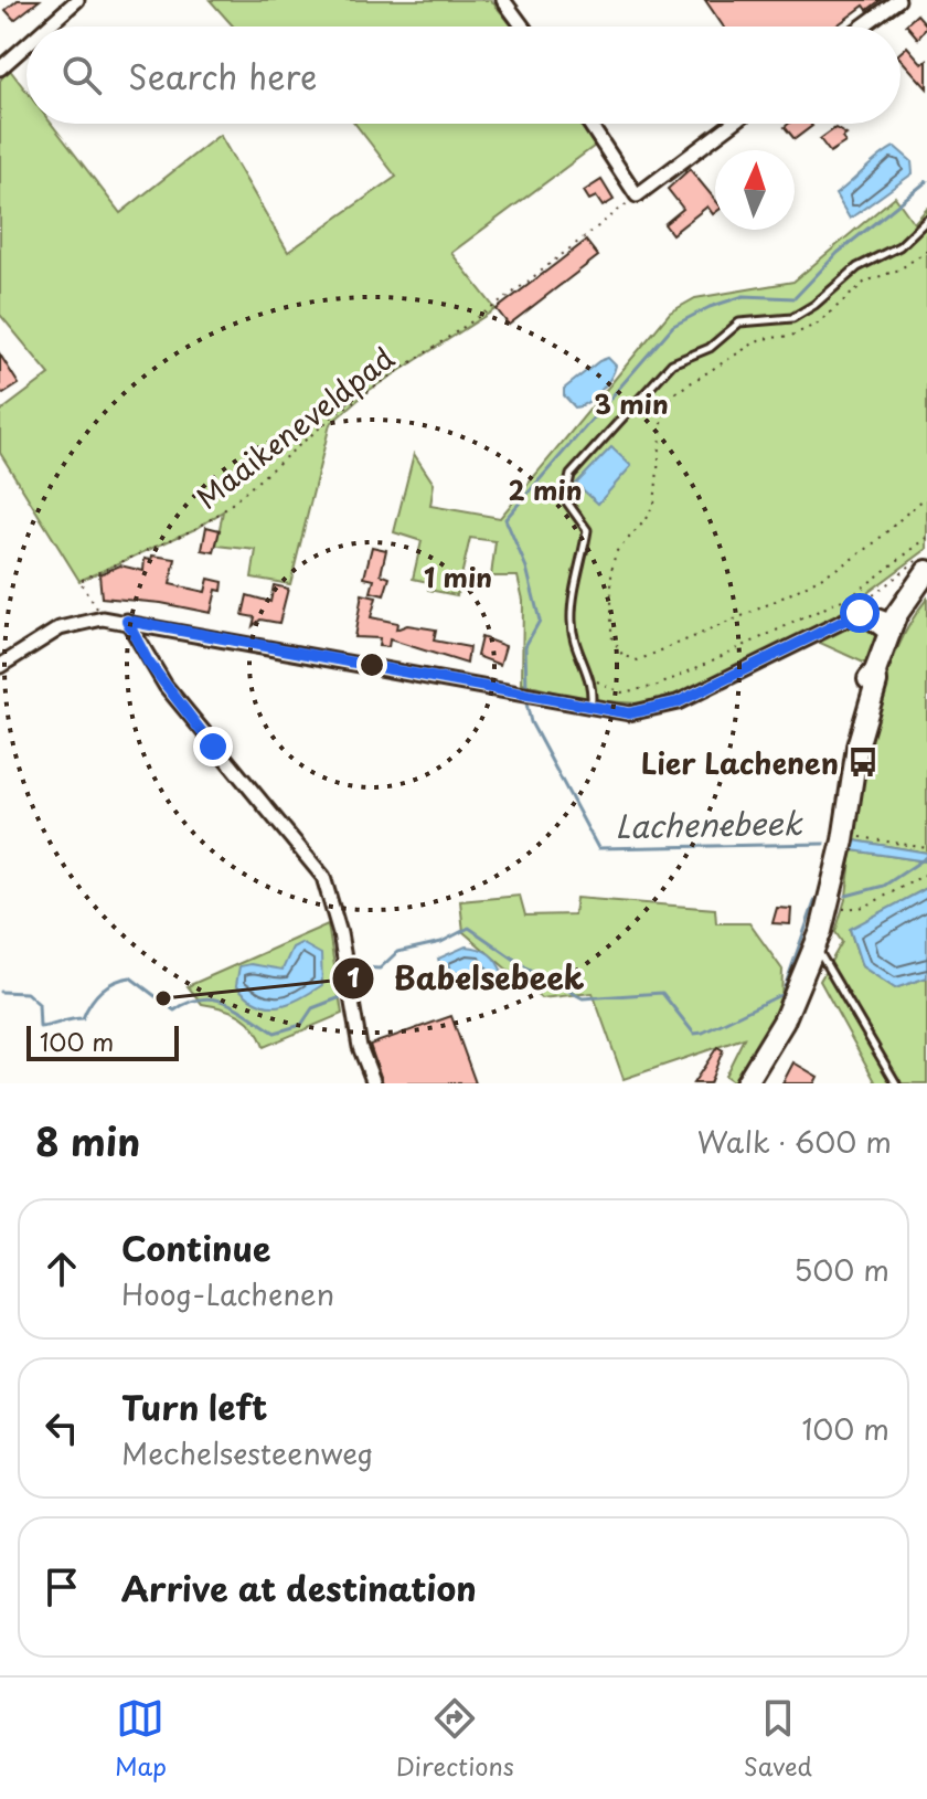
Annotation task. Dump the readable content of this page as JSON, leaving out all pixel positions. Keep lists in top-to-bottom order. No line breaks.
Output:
{"streets":{"path":["Maaikeneveldpad"]},"water":["Lachenebeek"],"places":{"bus stop":["Lier Lachenen"],"other":["Babelsebeek"]},"scale_bar":"100 m","north":"top","page":{"search":"Search here","scale":"100 m","heading":["8 min","Walk · 600 m"],"list":[["Continue","Hoog-Lachenen","500 m"],["Turn left","Mechelsesteenweg","100 m"],"Arrive at destination"],"nav":["Map","Directions","Saved"]},"rings":["3 min","2 min","1 min"]}
